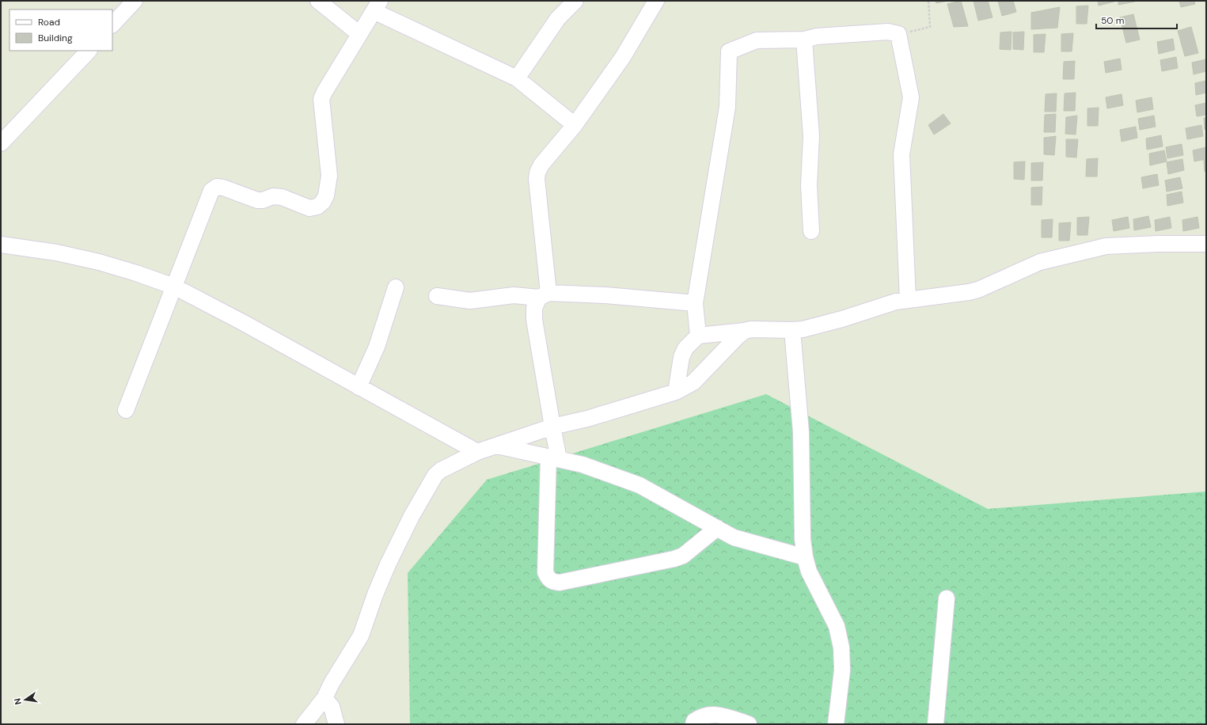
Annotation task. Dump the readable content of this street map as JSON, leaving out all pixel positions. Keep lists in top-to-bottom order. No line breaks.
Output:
{"legend":["Road","Building"],"scale_bar":"50 m","north":"left"}
